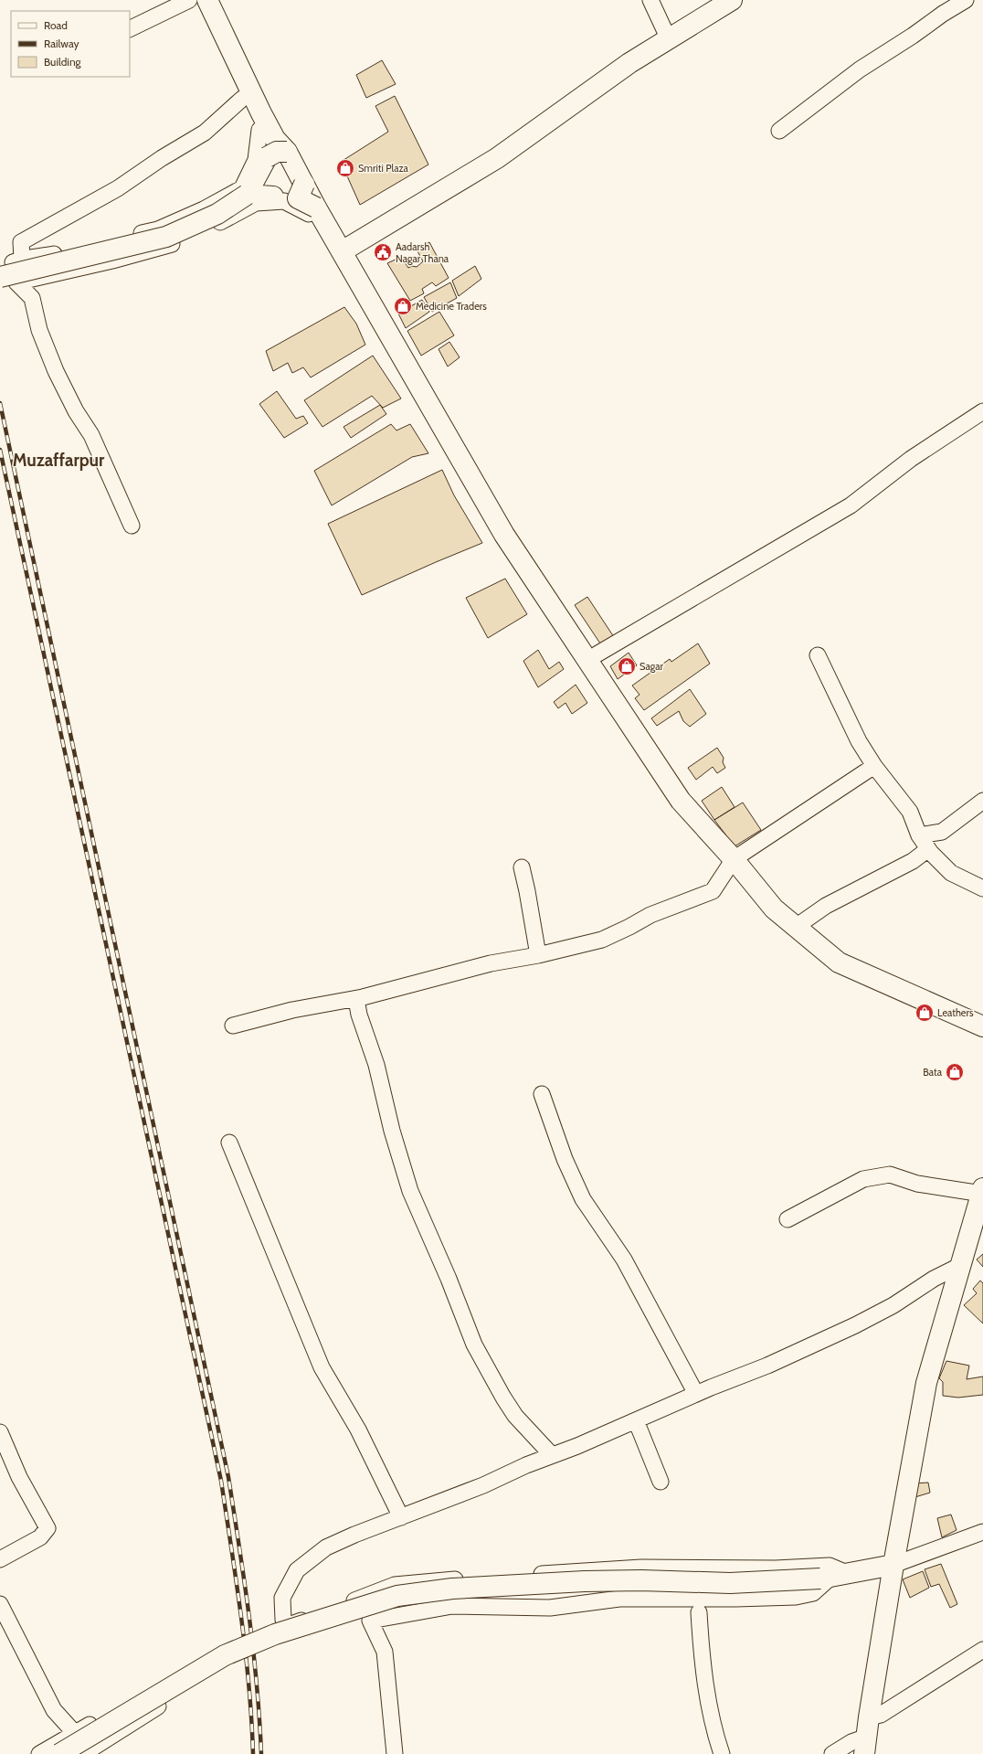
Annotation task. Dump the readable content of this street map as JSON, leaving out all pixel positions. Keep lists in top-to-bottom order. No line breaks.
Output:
{"districts":["Muzaffarpur"],"places":{"shop":["Smriti Plaza","Medicine Traders","Sagar","Leathers","Bata"],"public building":["Aadarsh Nagar Thana"]},"legend":["Road","Railway","Building"]}
